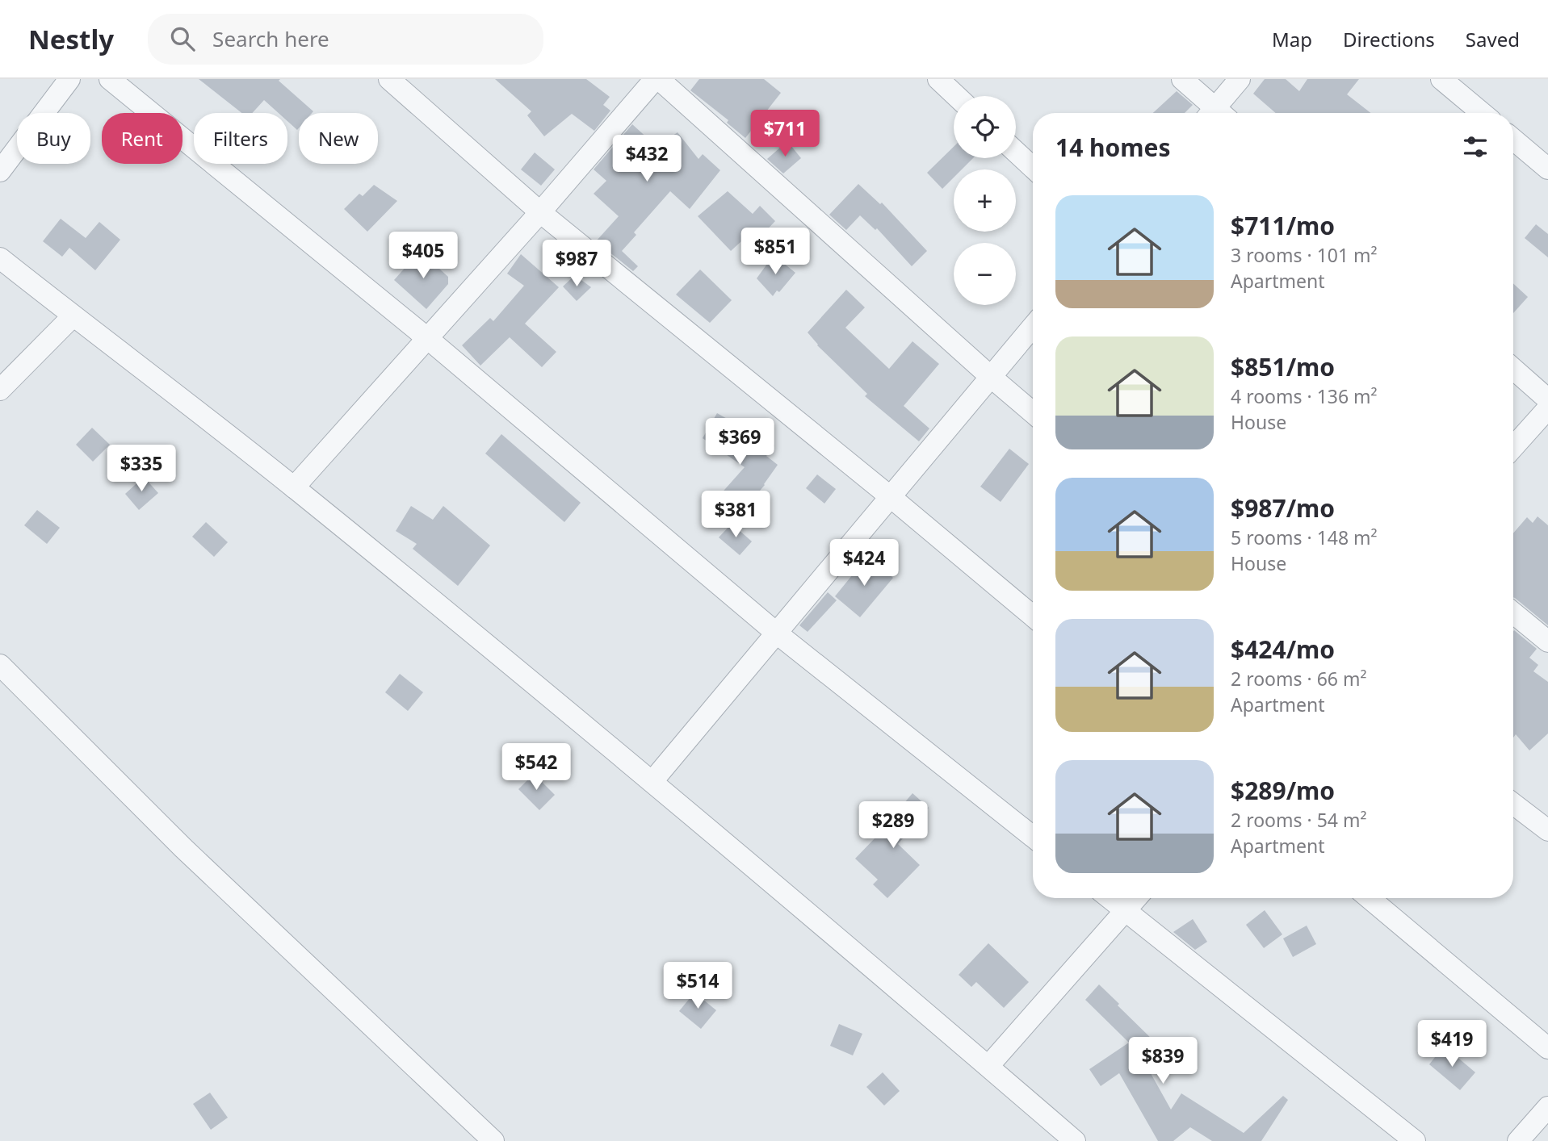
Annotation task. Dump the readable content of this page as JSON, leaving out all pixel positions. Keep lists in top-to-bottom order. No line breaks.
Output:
{"page":{"header":"Nestly","search":"Search here","nav":["Map","Directions","Saved"],"map_buttons":["+","−"],"price":["$711","$432","$851","$405","$987","$369","$335","$381","$424","$542","$289","$514","$419","$839"],"chip":["Buy","Rent","Filters","New"],"heading":"14 homes","list":[{"name":"$711/mo","note":"3 rooms · 101 m² · Apartment"},{"name":"$851/mo","note":"4 rooms · 136 m² · House"},{"name":"$987/mo","note":"5 rooms · 148 m² · House"},{"name":"$424/mo","note":"2 rooms · 66 m² · Apartment"},{"name":"$289/mo","note":"2 rooms · 54 m² · Apartment"}]}}
